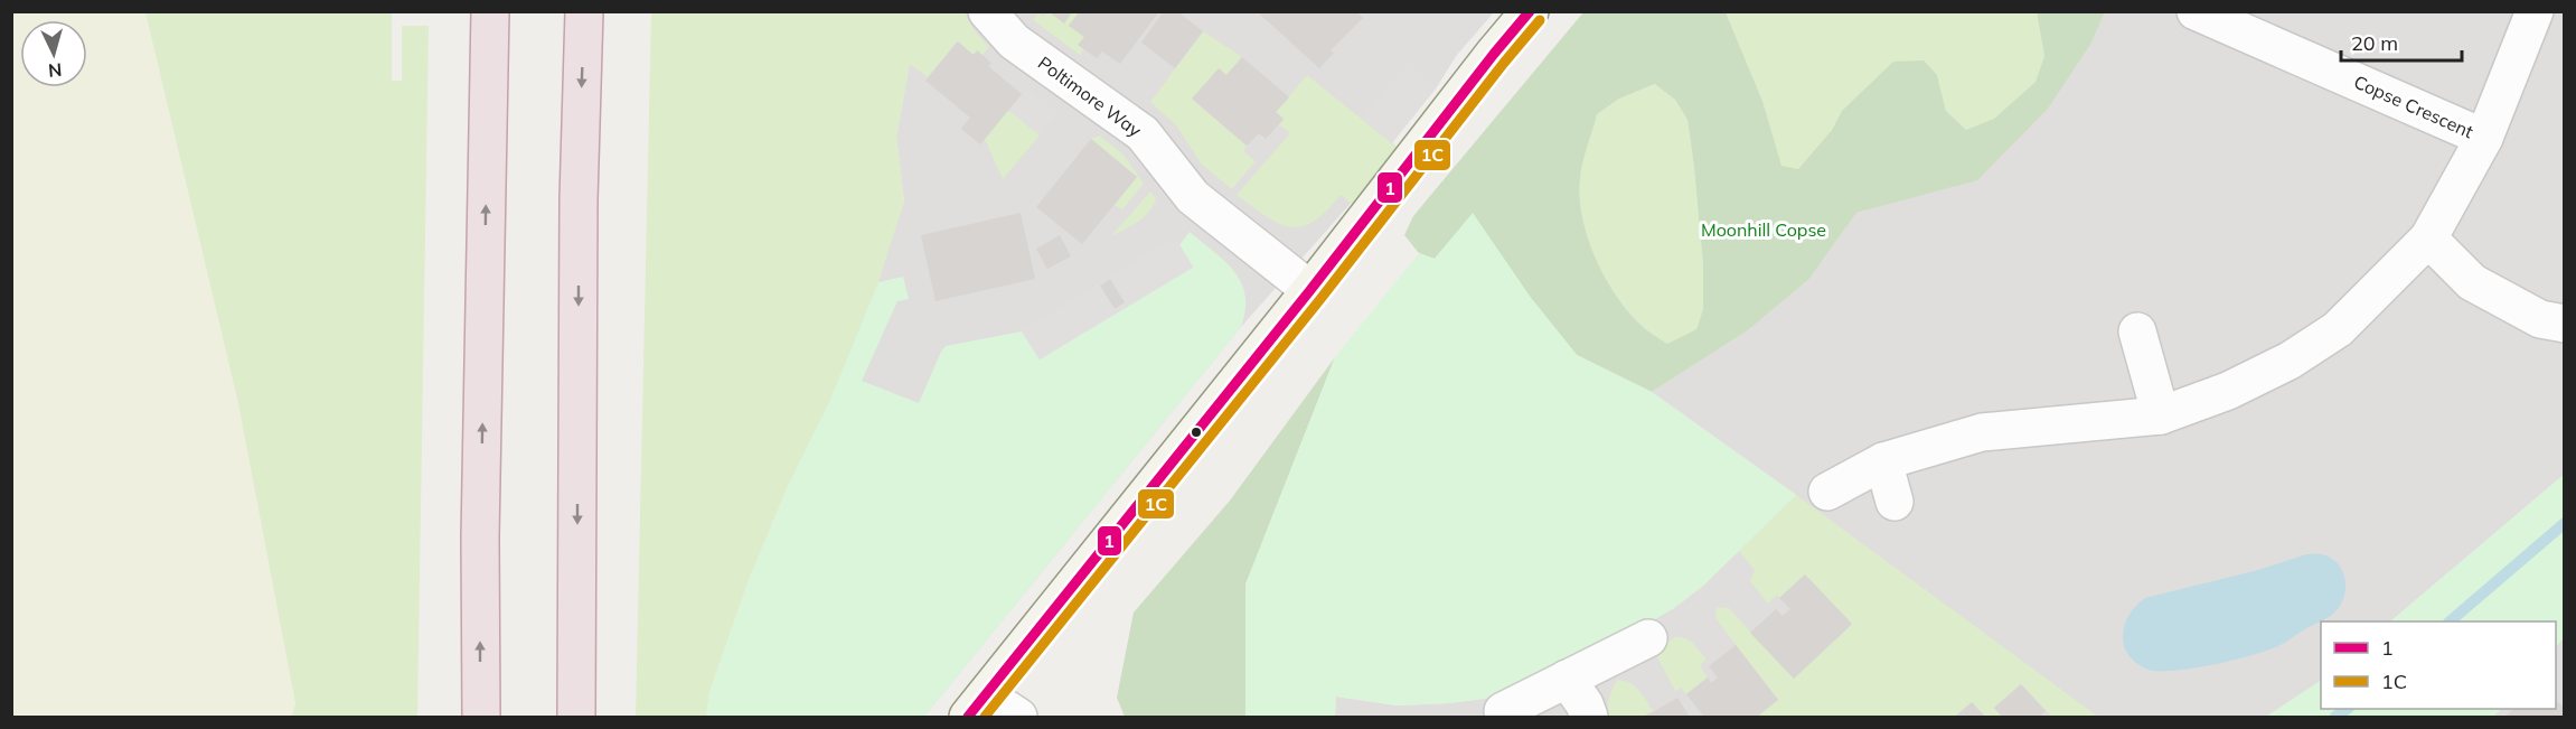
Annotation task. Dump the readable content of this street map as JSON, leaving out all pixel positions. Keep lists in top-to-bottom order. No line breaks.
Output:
{"streets":{"street":["Poltimore Way","Copse Crescent"]},"parks":["Moonhill Copse"],"lines":["transit line 1","transit line 1C"],"legend":["1","1C"],"scale_bar":"20 m","north":"bottom"}
